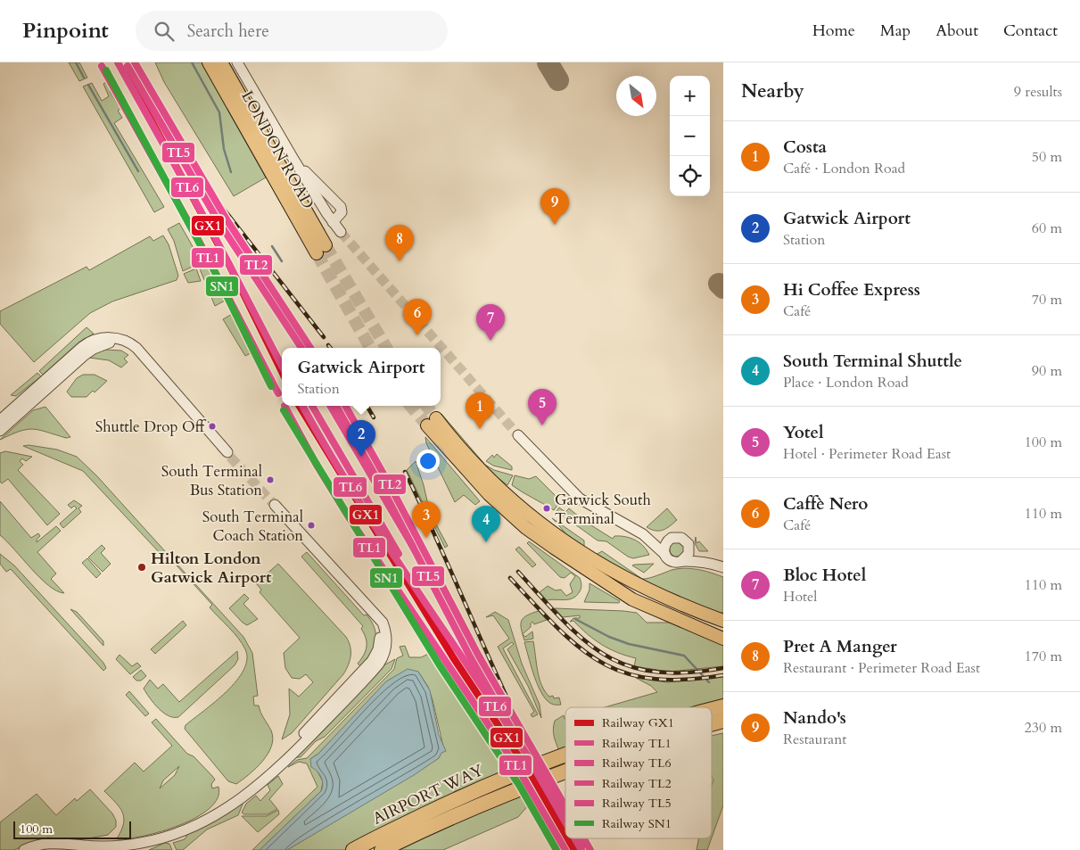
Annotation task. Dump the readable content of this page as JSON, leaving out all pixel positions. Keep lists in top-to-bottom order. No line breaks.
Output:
{"streets":{"highway":["AIRPORT WAY"],"main road":["LONDON ROAD"]},"places":["Shuttle Drop Off","South Terminal Bus Station","Gatwick South Terminal","South Terminal Coach Station","Hilton London Gatwick Airport"],"lines":["rail line TL6","rail line TL2","rail line TL1","rail line TL5","rail line SN1","rail line GX1"],"legend":["Railway GX1","Railway TL1","Railway TL6","Railway TL2","Railway TL5","Railway SN1"],"scale_bar":"100 m","north":"bottom right","page":{"header":"Pinpoint","search":"Search here","nav":["Home","Map","About","Contact"],"heading":["Nearby","9 results"],"map_buttons":["+","−"],"list":[{"mark":"1","name":"Costa","note":"Café · London Road","value":"50 m"},{"mark":"2","name":"Gatwick Airport","note":"Station","value":"60 m"},{"mark":"3","name":"Hi Coffee Express","note":"Café","value":"70 m"},{"mark":"4","name":"South Terminal Shuttle","note":"Place · London Road","value":"90 m"},{"mark":"5","name":"Yotel","note":"Hotel · Perimeter Road East","value":"100 m"},{"mark":"6","name":"Caffè Nero","note":"Café","value":"110 m"},{"mark":"7","name":"Bloc Hotel","note":"Hotel","value":"110 m"},{"mark":"8","name":"Pret A Manger","note":"Restaurant · Perimeter Road East","value":"170 m"},{"mark":"9","name":"Nando's","note":"Restaurant","value":"230 m"}],"pins":["9","8","6","7","5","1","2","3","4"],"popup":["Gatwick Airport","Station"],"scale":"100 m"}}
